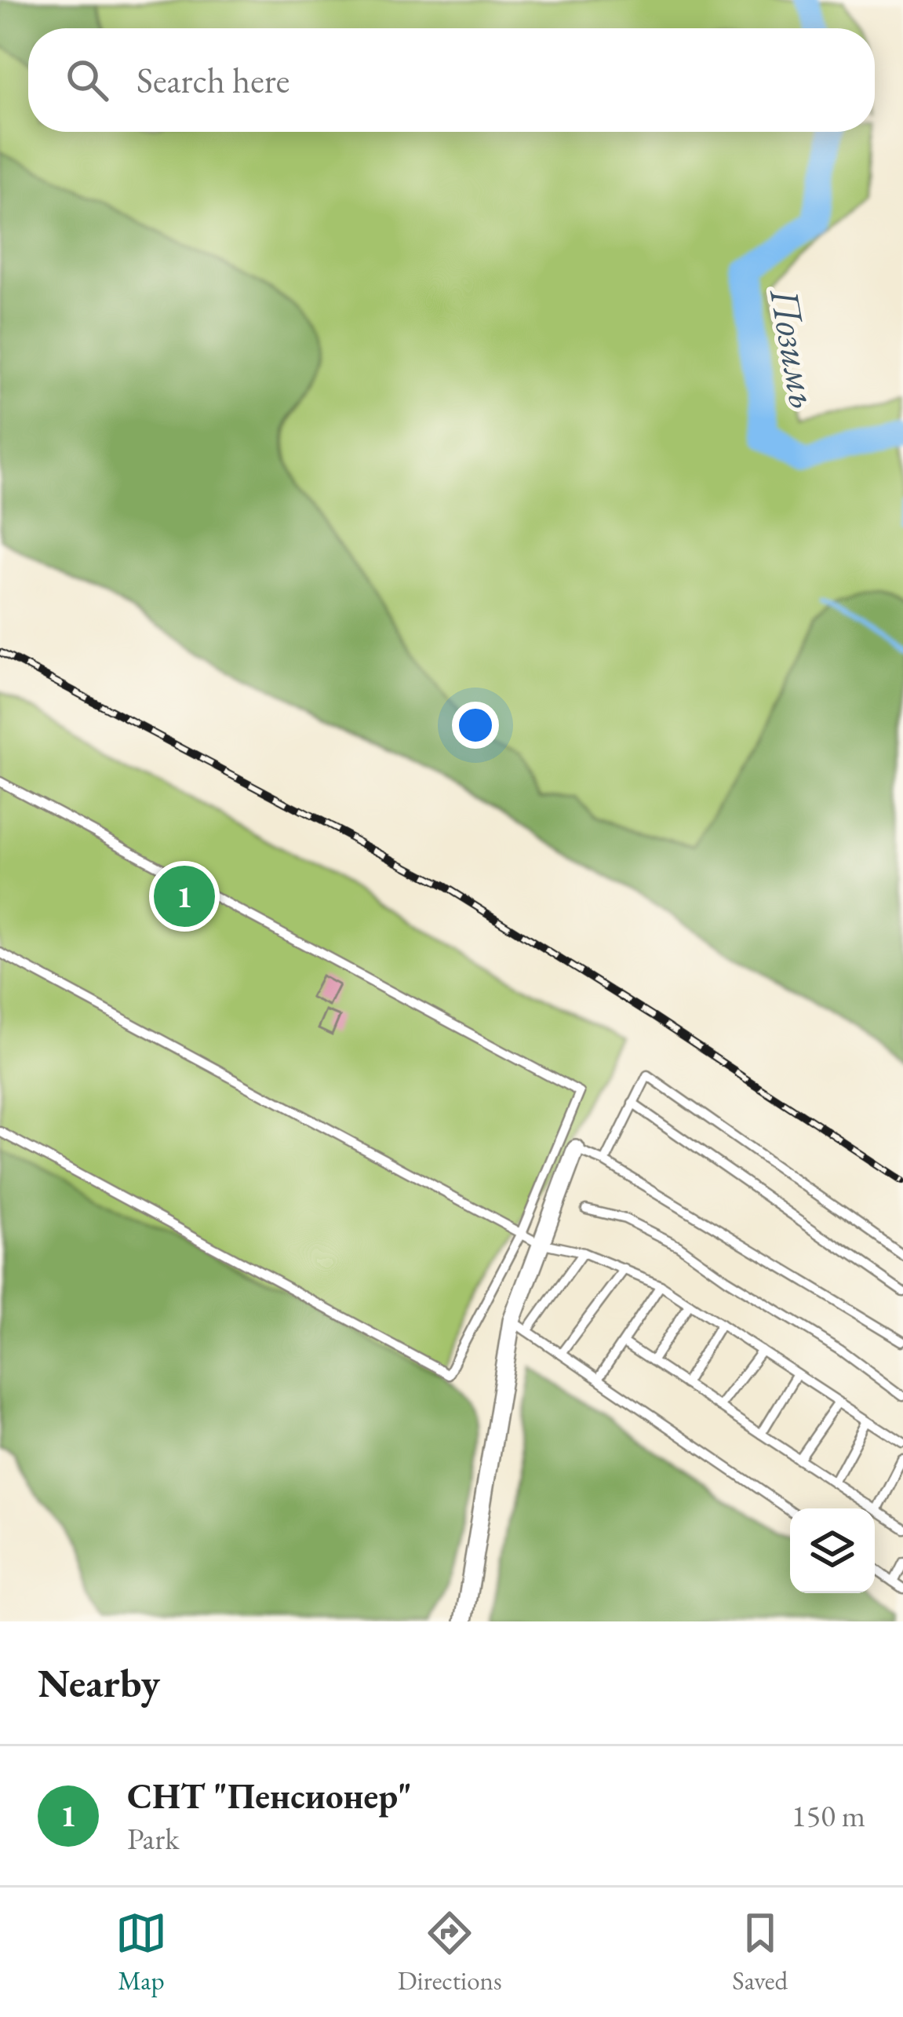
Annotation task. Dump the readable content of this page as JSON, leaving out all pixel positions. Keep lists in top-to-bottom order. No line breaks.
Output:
{"water":["Позимь"],"page":{"search":"Search here","pins":"1","heading":"Nearby","list":[{"mark":"1","name":"СНТ \"Пенсионер\"","note":"Park","value":"150 m"}],"nav":["Map","Directions","Saved"]}}
